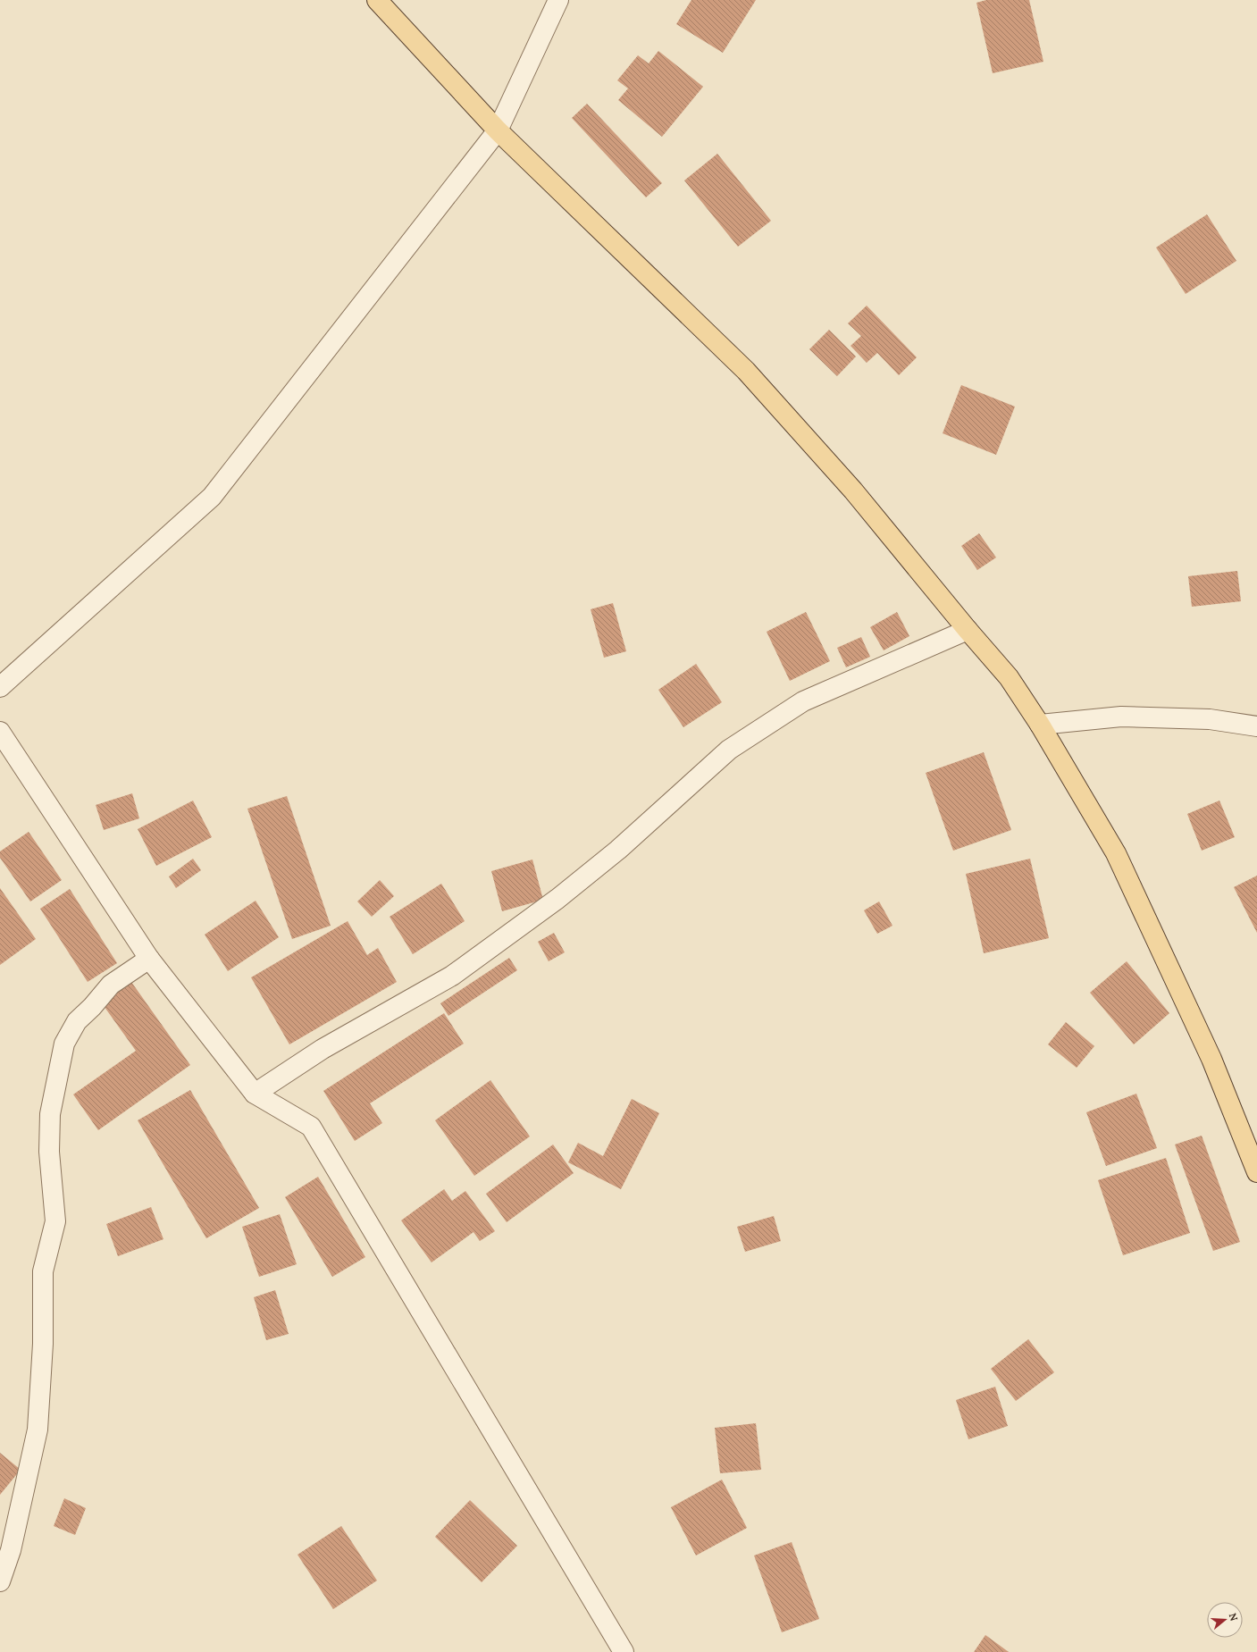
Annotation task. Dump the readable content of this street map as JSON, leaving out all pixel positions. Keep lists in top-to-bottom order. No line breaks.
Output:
{"north":"right"}
